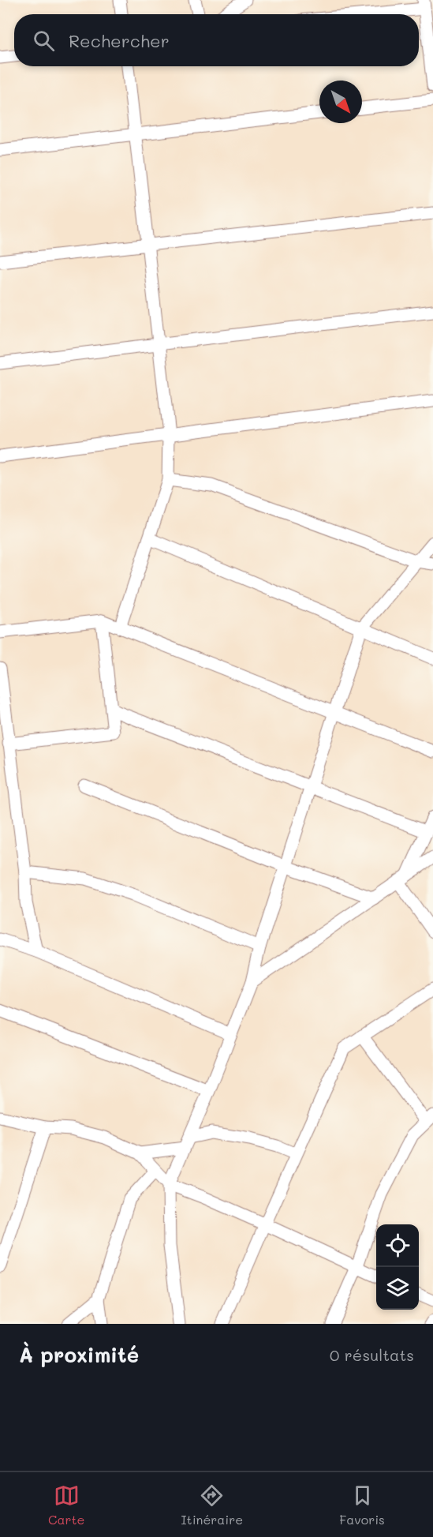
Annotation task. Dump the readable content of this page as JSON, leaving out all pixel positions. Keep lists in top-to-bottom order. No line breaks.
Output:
{"north":"bottom right","page":{"search":"Rechercher","heading":["À proximité","0 résultats"],"nav":["Carte","Itinéraire","Favoris"]}}
